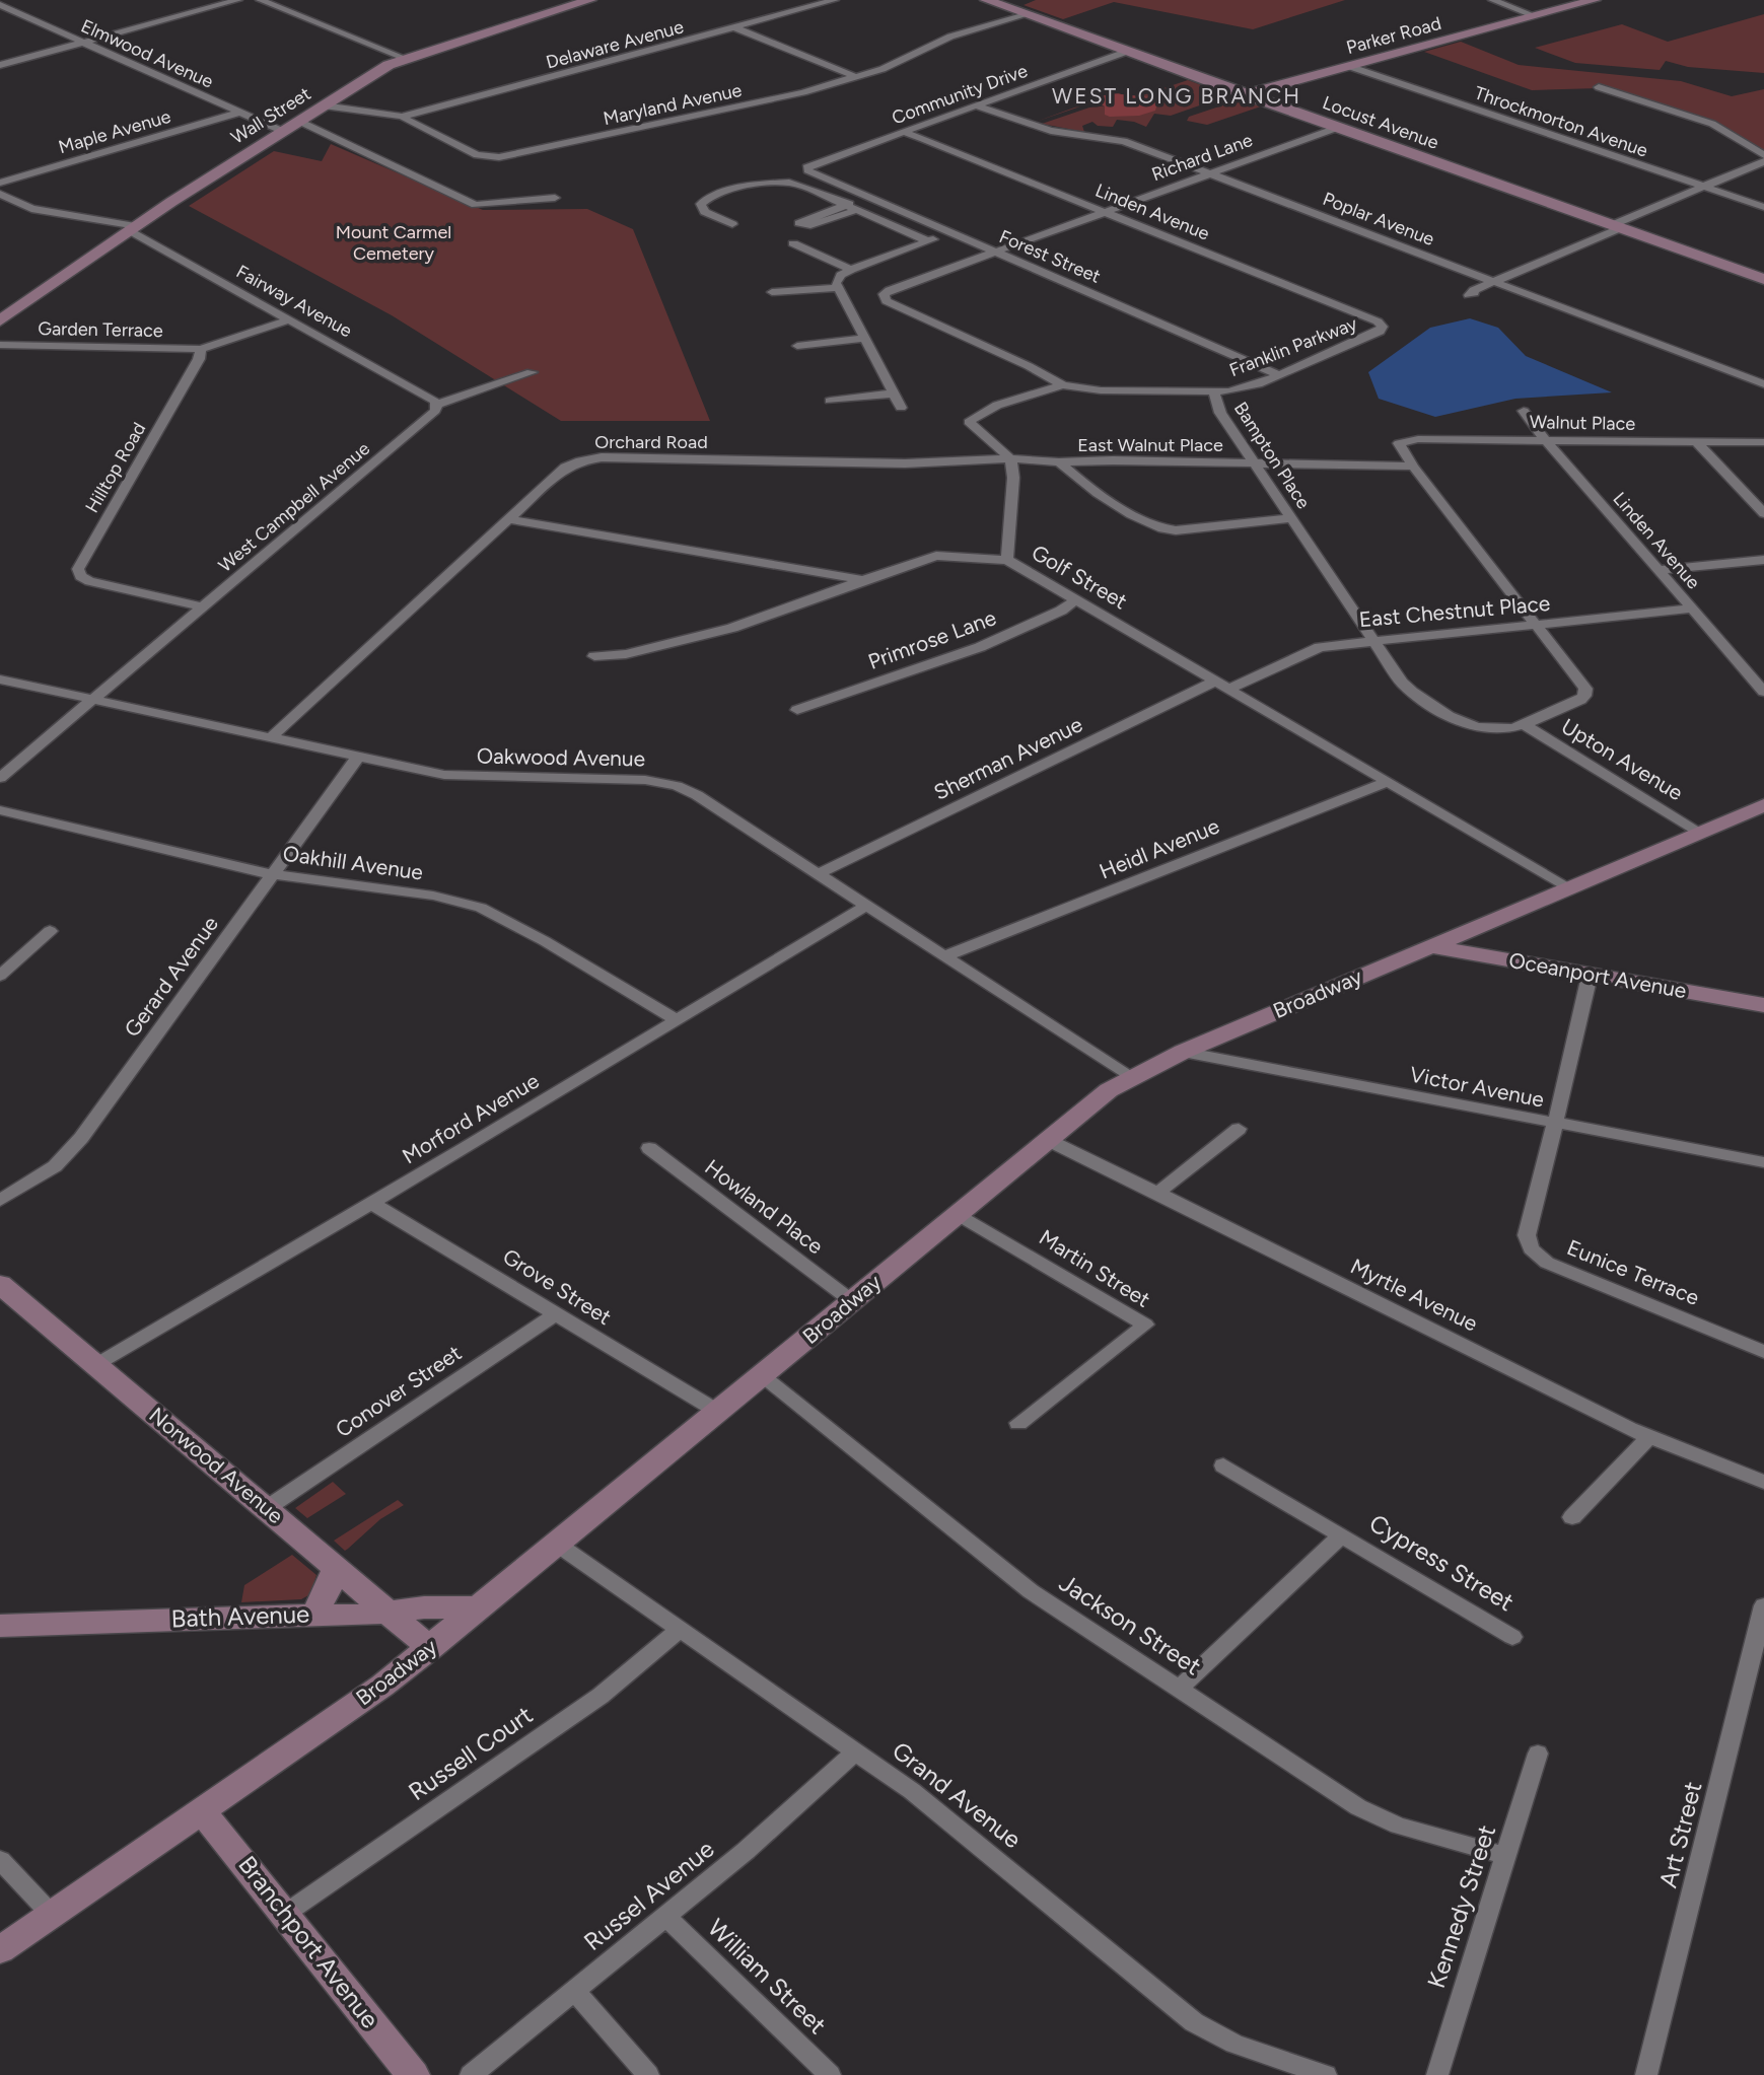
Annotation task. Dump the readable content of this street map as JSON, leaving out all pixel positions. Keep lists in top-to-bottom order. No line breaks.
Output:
{"streets":{"street":["Parker Road","Delaware Avenue","Elmwood Avenue","Community Drive","Maryland Avenue","Wall Street","Throckmorton Avenue","Locust Avenue","Maple Avenue","Richard Lane","Linden Avenue","Poplar Avenue","Forest Street","Fairway Avenue","Garden Terrace","Franklin Parkway","Walnut Place","Orchard Road","East Walnut Place","Bampton Place","Hilltop Road","West Campbell Avenue","Golf Street","East Chestnut Place","Primrose Lane","Oakwood Avenue","Sherman Avenue","Upton Avenue","Heidl Avenue","Oakhill Avenue","Oceanport Avenue","Gerard Avenue","Broadway","Victor Avenue","Morford Avenue","Howland Place","Martin Street","Eunice Terrace","Grove Street","Myrtle Avenue","Conover Street","Norwood Avenue","Cypress Street","Bath Avenue","Jackson Street","Russell Court","Grand Avenue","Art Street","Russel Avenue","Kennedy Street","Branchport Avenue","William Street"]},"crossings":[["Parker Road","Throckmorton Avenue"],["Parker Road","Locust Avenue"],["Delaware Avenue","Maryland Avenue"],["Elmwood Avenue","Wall Street"],["Elmwood Avenue","Maple Avenue"],["Community Drive","Locust Avenue"],["Community Drive","Linden Avenue"],["Community Drive","Poplar Avenue"],["Community Drive","Forest Street"],["Maryland Avenue","Wall Street"],["Maryland Avenue","Locust Avenue"],["Wall Street","Fairway Avenue"],["Locust Avenue","Richard Lane"],["Richard Lane","Linden Avenue"],["Richard Lane","Poplar Avenue"],["Richard Lane","Forest Street"],["Richard Lane","Bampton Place"],["Linden Avenue","Franklin Parkway"],["Linden Avenue","Walnut Place"],["Linden Avenue","East Chestnut Place"],["Forest Street","Franklin Parkway"],["Fairway Avenue","West Campbell Avenue"],["Garden Terrace","Hilltop Road"],["Franklin Parkway","Bampton Place"],["Walnut Place","East Walnut Place"],["Orchard Road","East Walnut Place"],["Orchard Road","Golf Street"],["Orchard Road","Oakwood Avenue"],["East Walnut Place","Bampton Place"],["Bampton Place","East Chestnut Place"],["Bampton Place","Upton Avenue"],["Hilltop Road","West Campbell Avenue"],["West Campbell Avenue","Oakwood Avenue"],["Golf Street","East Chestnut Place"],["Golf Street","Primrose Lane"],["Golf Street","Sherman Avenue"],["Golf Street","Heidl Avenue"],["Golf Street","Broadway"],["East Chestnut Place","Sherman Avenue"],["Oakwood Avenue","Sherman Avenue"],["Oakwood Avenue","Heidl Avenue"],["Oakwood Avenue","Gerard Avenue"],["Oakwood Avenue","Broadway"],["Oakwood Avenue","Morford Avenue"],["Upton Avenue","Broadway"],["Oakhill Avenue","Gerard Avenue"],["Oakhill Avenue","Morford Avenue"],["Oceanport Avenue","Broadway"],["Oceanport Avenue","Eunice Terrace"],["Broadway","Victor Avenue"],["Broadway","Howland Place"],["Broadway","Martin Street"],["Broadway","Grove Street"],["Broadway","Myrtle Avenue"],["Broadway","Norwood Avenue"],["Broadway","Bath Avenue"],["Broadway","Jackson Street"],["Broadway","Grand Avenue"],["Broadway","Branchport Avenue"],["Victor Avenue","Eunice Terrace"],["Morford Avenue","Grove Street"],["Morford Avenue","Norwood Avenue"],["Grove Street","Conover Street"],["Conover Street","Norwood Avenue"],["Norwood Avenue","Bath Avenue"],["Cypress Street","Jackson Street"],["Jackson Street","Kennedy Street"],["Russell Court","Grand Avenue"],["Russell Court","Branchport Avenue"],["Grand Avenue","Russel Avenue"],["Russel Avenue","William Street"]],"districts":["WEST LONG BRANCH"],"parks":["Mount Carmel Cemetery"]}
